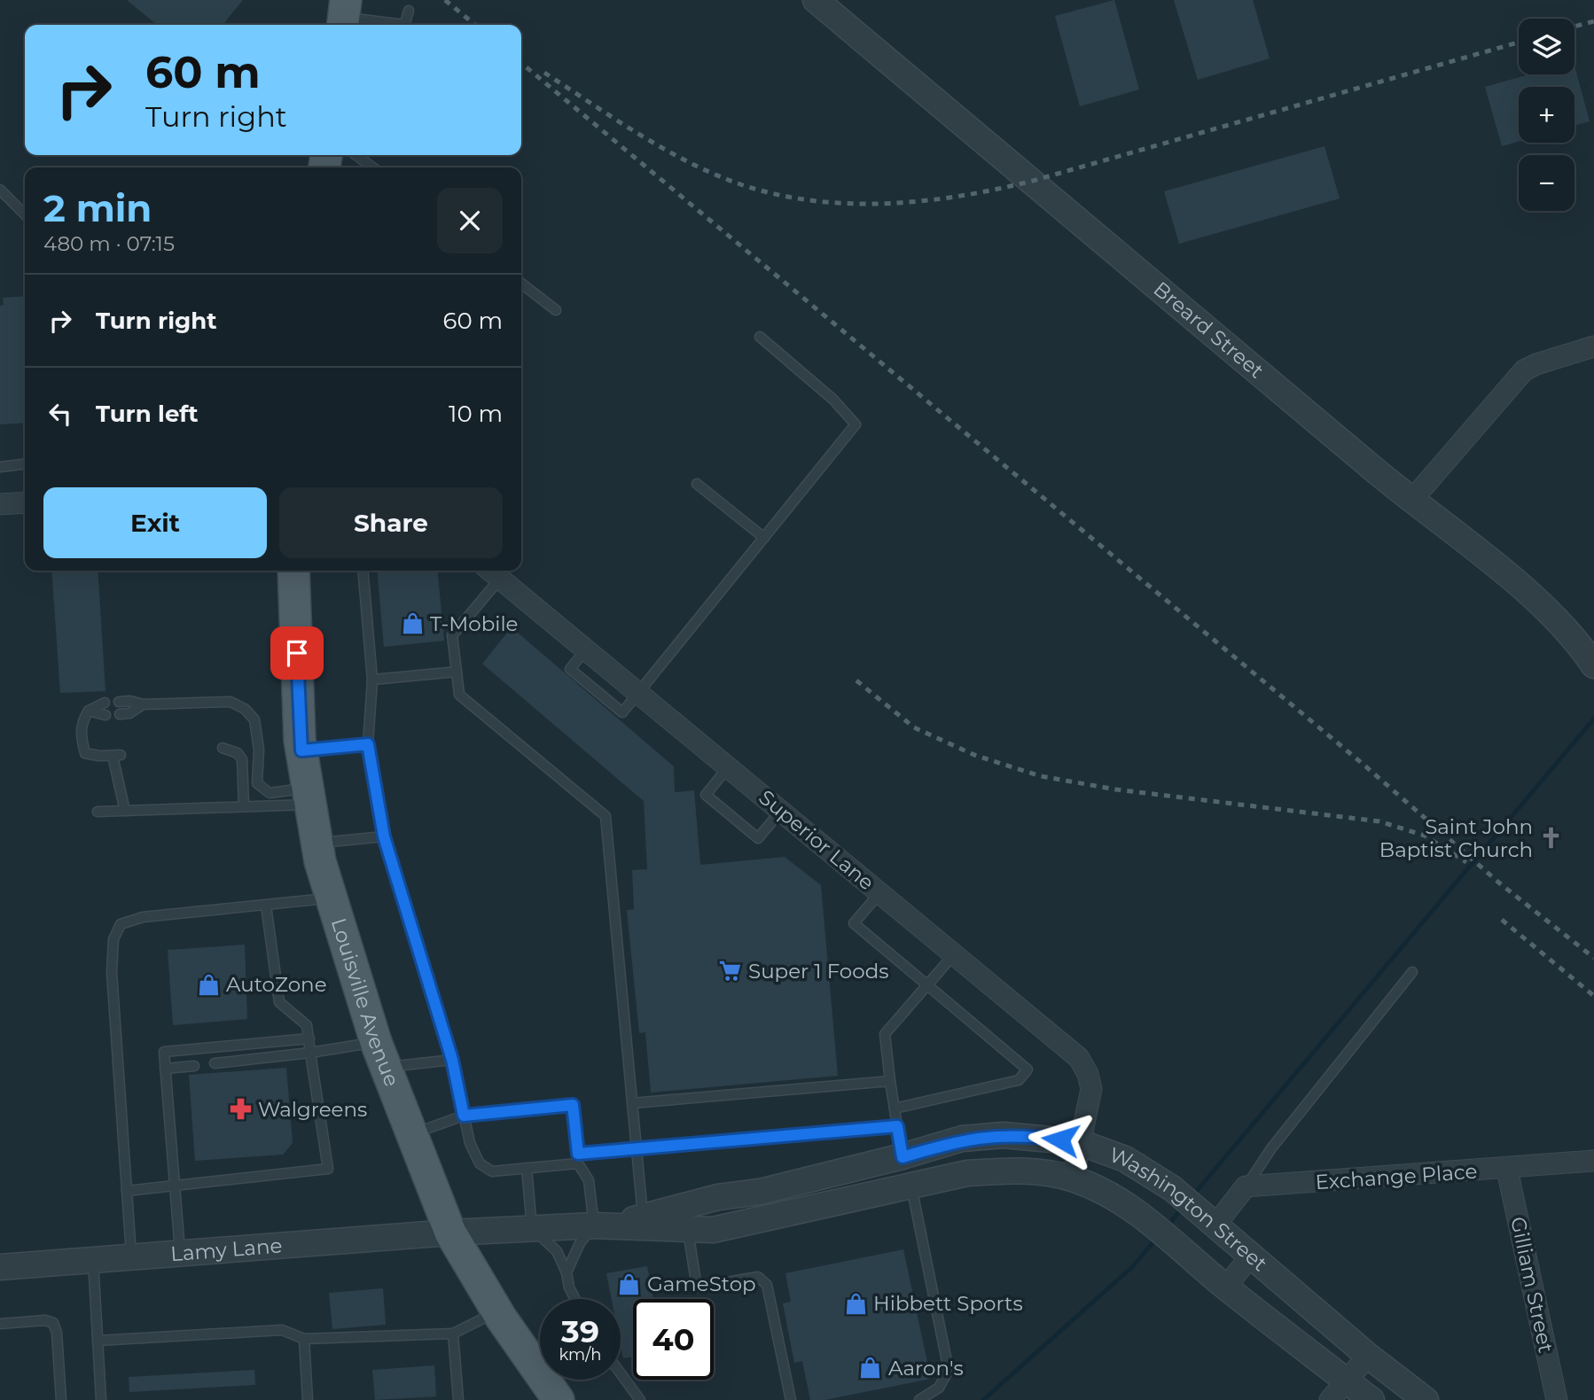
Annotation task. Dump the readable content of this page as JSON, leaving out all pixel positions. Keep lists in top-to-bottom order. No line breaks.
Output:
{"streets":{"main road":["Louisville Avenue"],"street":["Breard Street","Superior Lane","Exchange Place","Washington Street","Lamy Lane","Gilliam Street"]},"crossings":[["Superior Lane","Washington Street"],["Louisville Avenue","Washington Street"],["Louisville Avenue","Lamy Lane"],["Exchange Place","Gilliam Street"],["Washington Street","Lamy Lane"]],"places":{"shop":["T-Mobile","AutoZone","GameStop","Hibbett Sports","Aaron's"],"church":["Saint John Baptist Church"],"supermarket":["Super 1 Foods"],"pharmacy":["Walgreens"]},"page":{"map_buttons":["+","−"],"turn":["60 m","Turn right"],"heading":["2 min","480 m · 07:15"],"list":[{"name":"Turn right","value":"60 m"},{"name":"Turn left","value":"10 m"}],"buttons":["Exit","Share"],"speed":"39 km/h","limit":"40"}}
